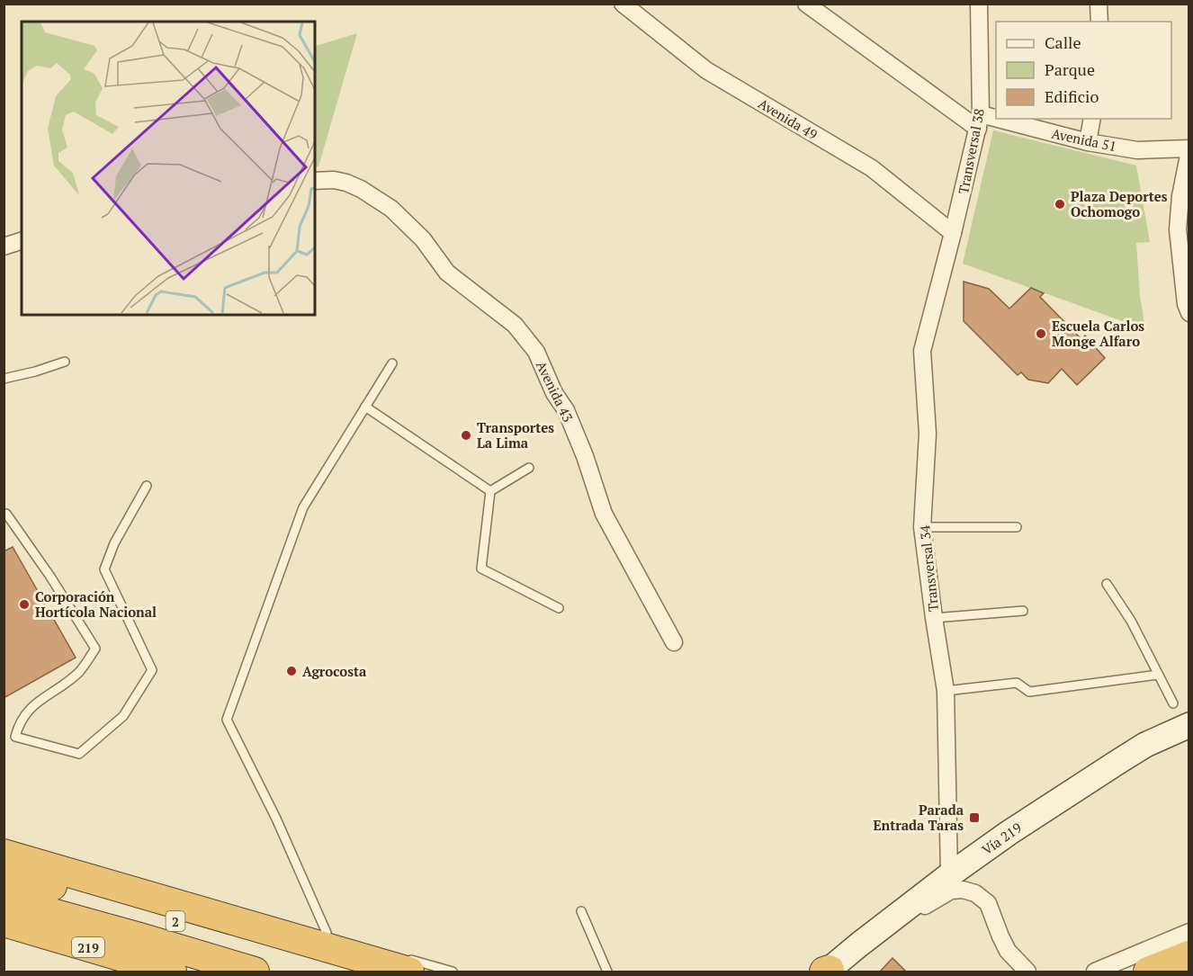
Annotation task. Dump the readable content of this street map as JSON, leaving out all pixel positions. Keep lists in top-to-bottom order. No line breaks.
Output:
{"streets":{"highway":["2","219"],"main road":["Vía 219"],"street":["Avenida 49","Avenida 51","Transversal 38","Avenida 43","Transversal 34"]},"crossings":[["Avenida 49","Transversal 38"],["Avenida 49","Transversal 34"],["Avenida 51","Transversal 38"],["Transversal 38","Transversal 34"],["Transversal 34","Vía 219"]],"places":{"other":["Plaza Deportes Ochomogo","Escuela Carlos Monge Alfaro","Transportes La Lima","Corporación Hortícola Nacional","Agrocosta"],"transit":["Parada Entrada Taras"]},"legend":["Calle","Parque","Edificio"]}
